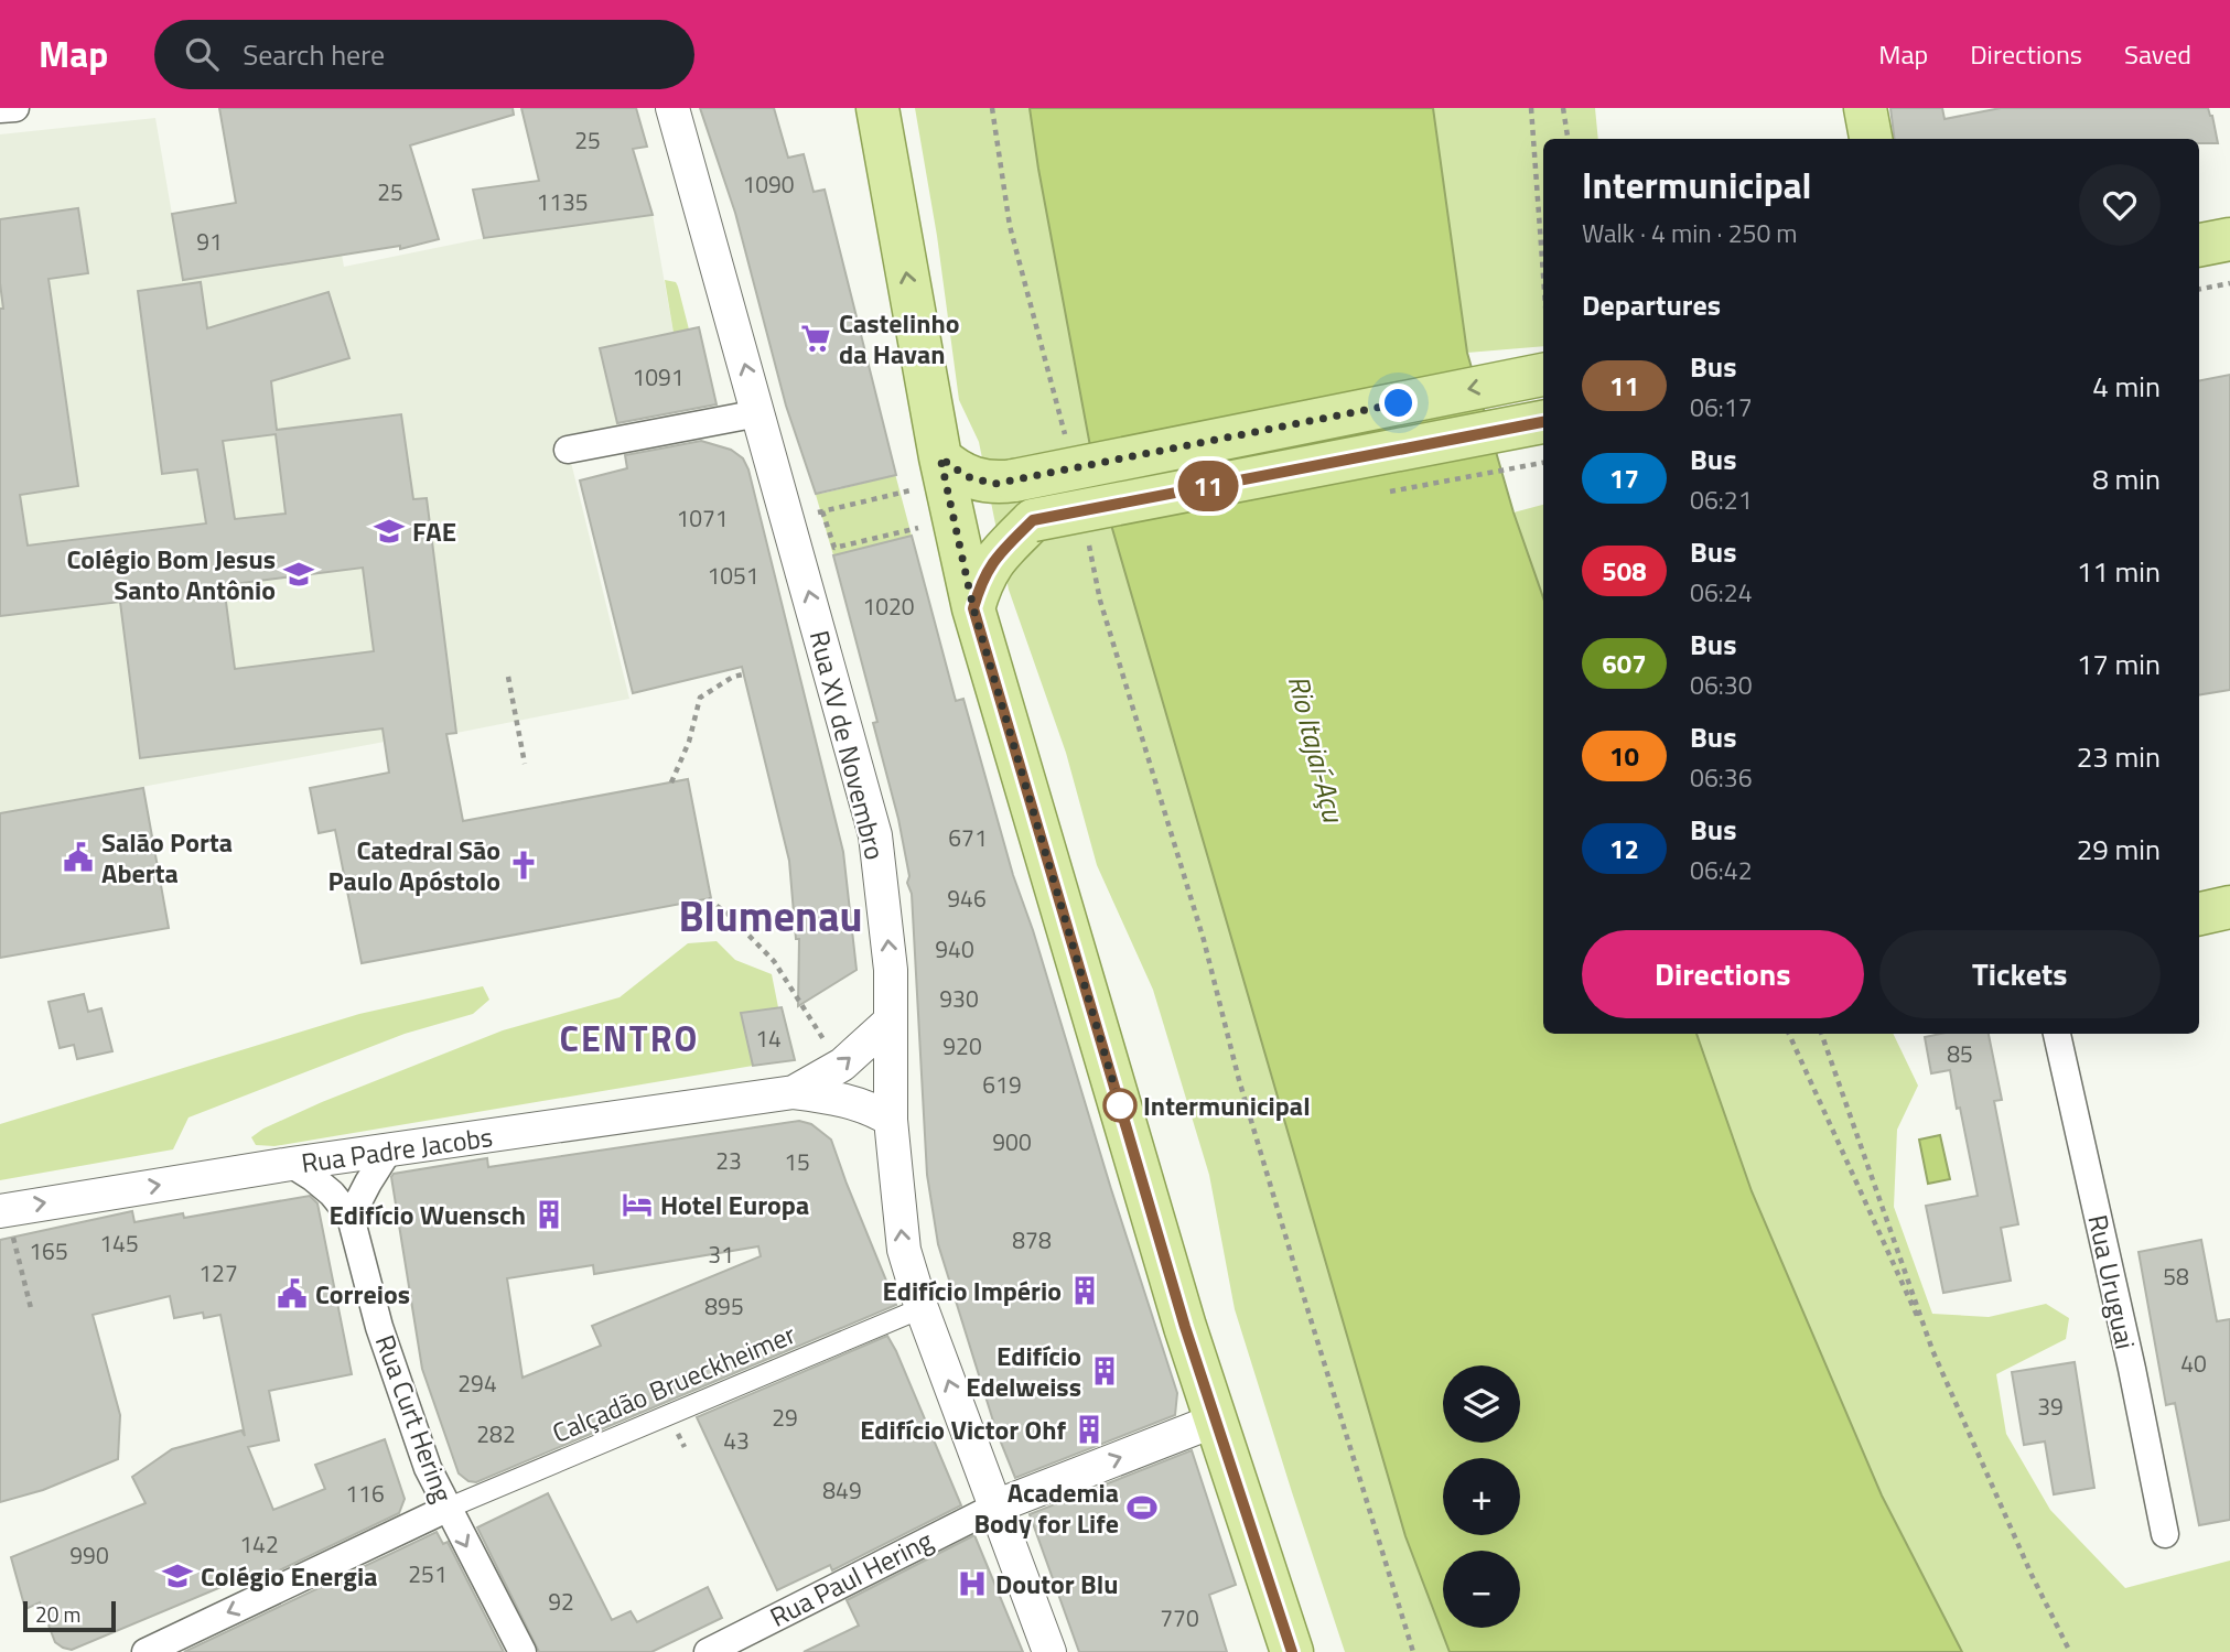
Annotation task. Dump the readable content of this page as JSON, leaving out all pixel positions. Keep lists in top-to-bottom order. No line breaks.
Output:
{"streets":{"street":["Rua XV de Novembro","Rua Padre Jacobs","Rua Uruguai","Calçadão Brueckheimer","Rua Curt Hering","Rua Paul Hering"]},"crossings":[["Rua XV de Novembro","Rua Padre Jacobs"],["Rua XV de Novembro","Calçadão Brueckheimer"],["Rua XV de Novembro","Rua Paul Hering"],["Rua Padre Jacobs","Rua Curt Hering"],["Calçadão Brueckheimer","Rua Curt Hering"]],"one_way":["Rua XV de Novembro","Rua Padre Jacobs"],"districts":["Blumenau","CENTRO"],"water":["Rio Itajaí-Açu"],"places":{"supermarket":["Castelinho da Havan"],"school or university":["FAE","Colégio Bom Jesus Santo Antônio","Colégio Energia"],"public building":["Salão Porta Aberta","Correios"],"church":["Catedral São Paulo Apóstolo"],"other":["Intermunicipal"],"hotel":["Hotel Europa"],"building":["Edifício Wuensch","Edifício Império","Edifício Edelweiss","Edifício Victor Ohf"],"sports":["Academia Body for Life"],"hospital":["Doutor Blu"]},"lines":["bus line 11"],"house_numbers":["25","1090","25","1135","91","1091","1071","1051","1020","671","946","940","930","14","920","85","619","900","23","15","878","145","165","31","127","58","895","40","294","39","29","282","43","849","116","142","990","251","92","770"],"scale_bar":"20 m","page":{"header":"Map","search":"Search here","nav":["Map","Directions","Saved"],"on_map":"11","heading":[["Intermunicipal","Walk · 4 min · 250 m"],"Departures"],"list":[{"mark":"11","name":"Bus","note":"06:17","value":"4 min"},{"mark":"17","name":"Bus","note":"06:21","value":"8 min"},{"mark":"508","name":"Bus","note":"06:24","value":"11 min"},{"mark":"607","name":"Bus","note":"06:30","value":"17 min"},{"mark":"10","name":"Bus","note":"06:36","value":"23 min"},{"mark":"12","name":"Bus","note":"06:42","value":"29 min"}],"buttons":["Directions","Tickets"],"map_buttons":["+","−"],"scale":"20 m"}}
